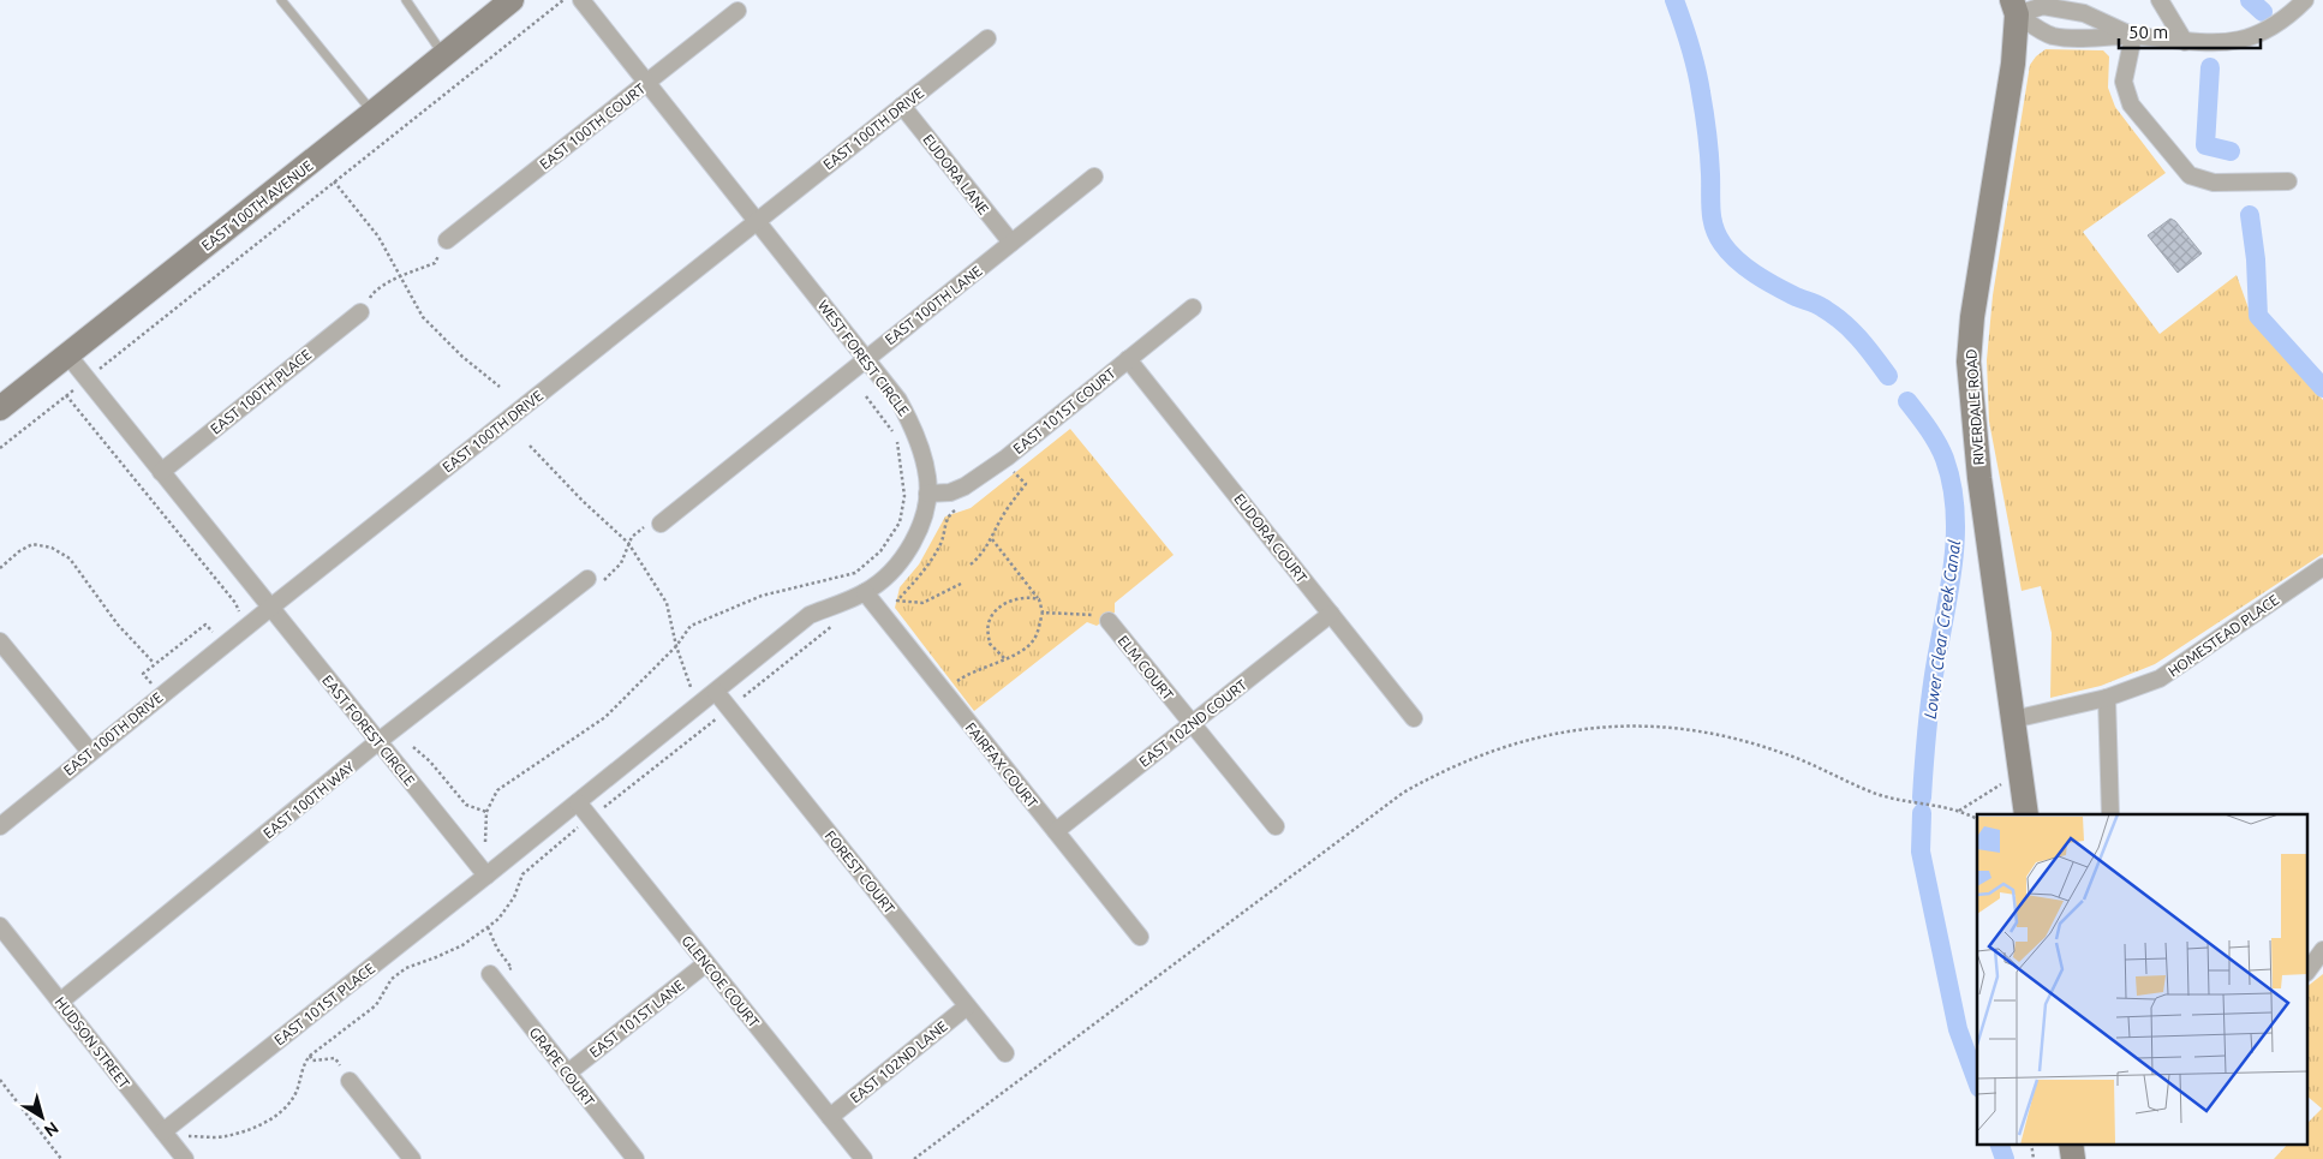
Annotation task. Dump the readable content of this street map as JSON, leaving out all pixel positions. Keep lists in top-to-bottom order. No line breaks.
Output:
{"streets":{"street":["EAST 100TH COURT","EAST 100TH DRIVE","EUDORA LANE","EAST 100TH AVENUE","EAST 100TH LANE","WEST FOREST CIRCLE","EAST 100TH PLACE","RIVERDALE ROAD","EAST 101ST COURT","EUDORA COURT","HOMESTEAD PLACE","ELM COURT","EAST 102ND COURT","EAST FOREST CIRCLE","FAIRFAX COURT","EAST 100TH WAY","FOREST COURT","GLENCOE COURT","EAST 101ST PLACE","EAST 101ST LANE","HUDSON STREET","EAST 102ND LANE","GRAPE COURT"]},"crossings":[["EAST 100TH COURT","WEST FOREST CIRCLE"],["EAST 100TH DRIVE","EUDORA LANE"],["EAST 100TH DRIVE","WEST FOREST CIRCLE"],["EAST 100TH DRIVE","EAST FOREST CIRCLE"],["EUDORA LANE","EAST 100TH LANE"],["EAST 100TH AVENUE","EAST FOREST CIRCLE"],["EAST 100TH LANE","WEST FOREST CIRCLE"],["WEST FOREST CIRCLE","EAST 101ST COURT"],["WEST FOREST CIRCLE","FAIRFAX COURT"],["WEST FOREST CIRCLE","FOREST COURT"],["EAST 100TH PLACE","EAST FOREST CIRCLE"],["RIVERDALE ROAD","HOMESTEAD PLACE"],["EAST 101ST COURT","EUDORA COURT"],["EUDORA COURT","EAST 102ND COURT"],["ELM COURT","EAST 102ND COURT"],["EAST 102ND COURT","FAIRFAX COURT"],["EAST FOREST CIRCLE","EAST 100TH WAY"],["EAST FOREST CIRCLE","EAST 101ST PLACE"],["EAST 100TH WAY","HUDSON STREET"],["FOREST COURT","EAST 102ND LANE"],["GLENCOE COURT","EAST 101ST LANE"],["GLENCOE COURT","EAST 102ND LANE"],["EAST 101ST PLACE","HUDSON STREET"],["EAST 101ST LANE","GRAPE COURT"]],"water":["Lower Clear Creek Canal"],"scale_bar":"50 m","north":"bottom right"}
